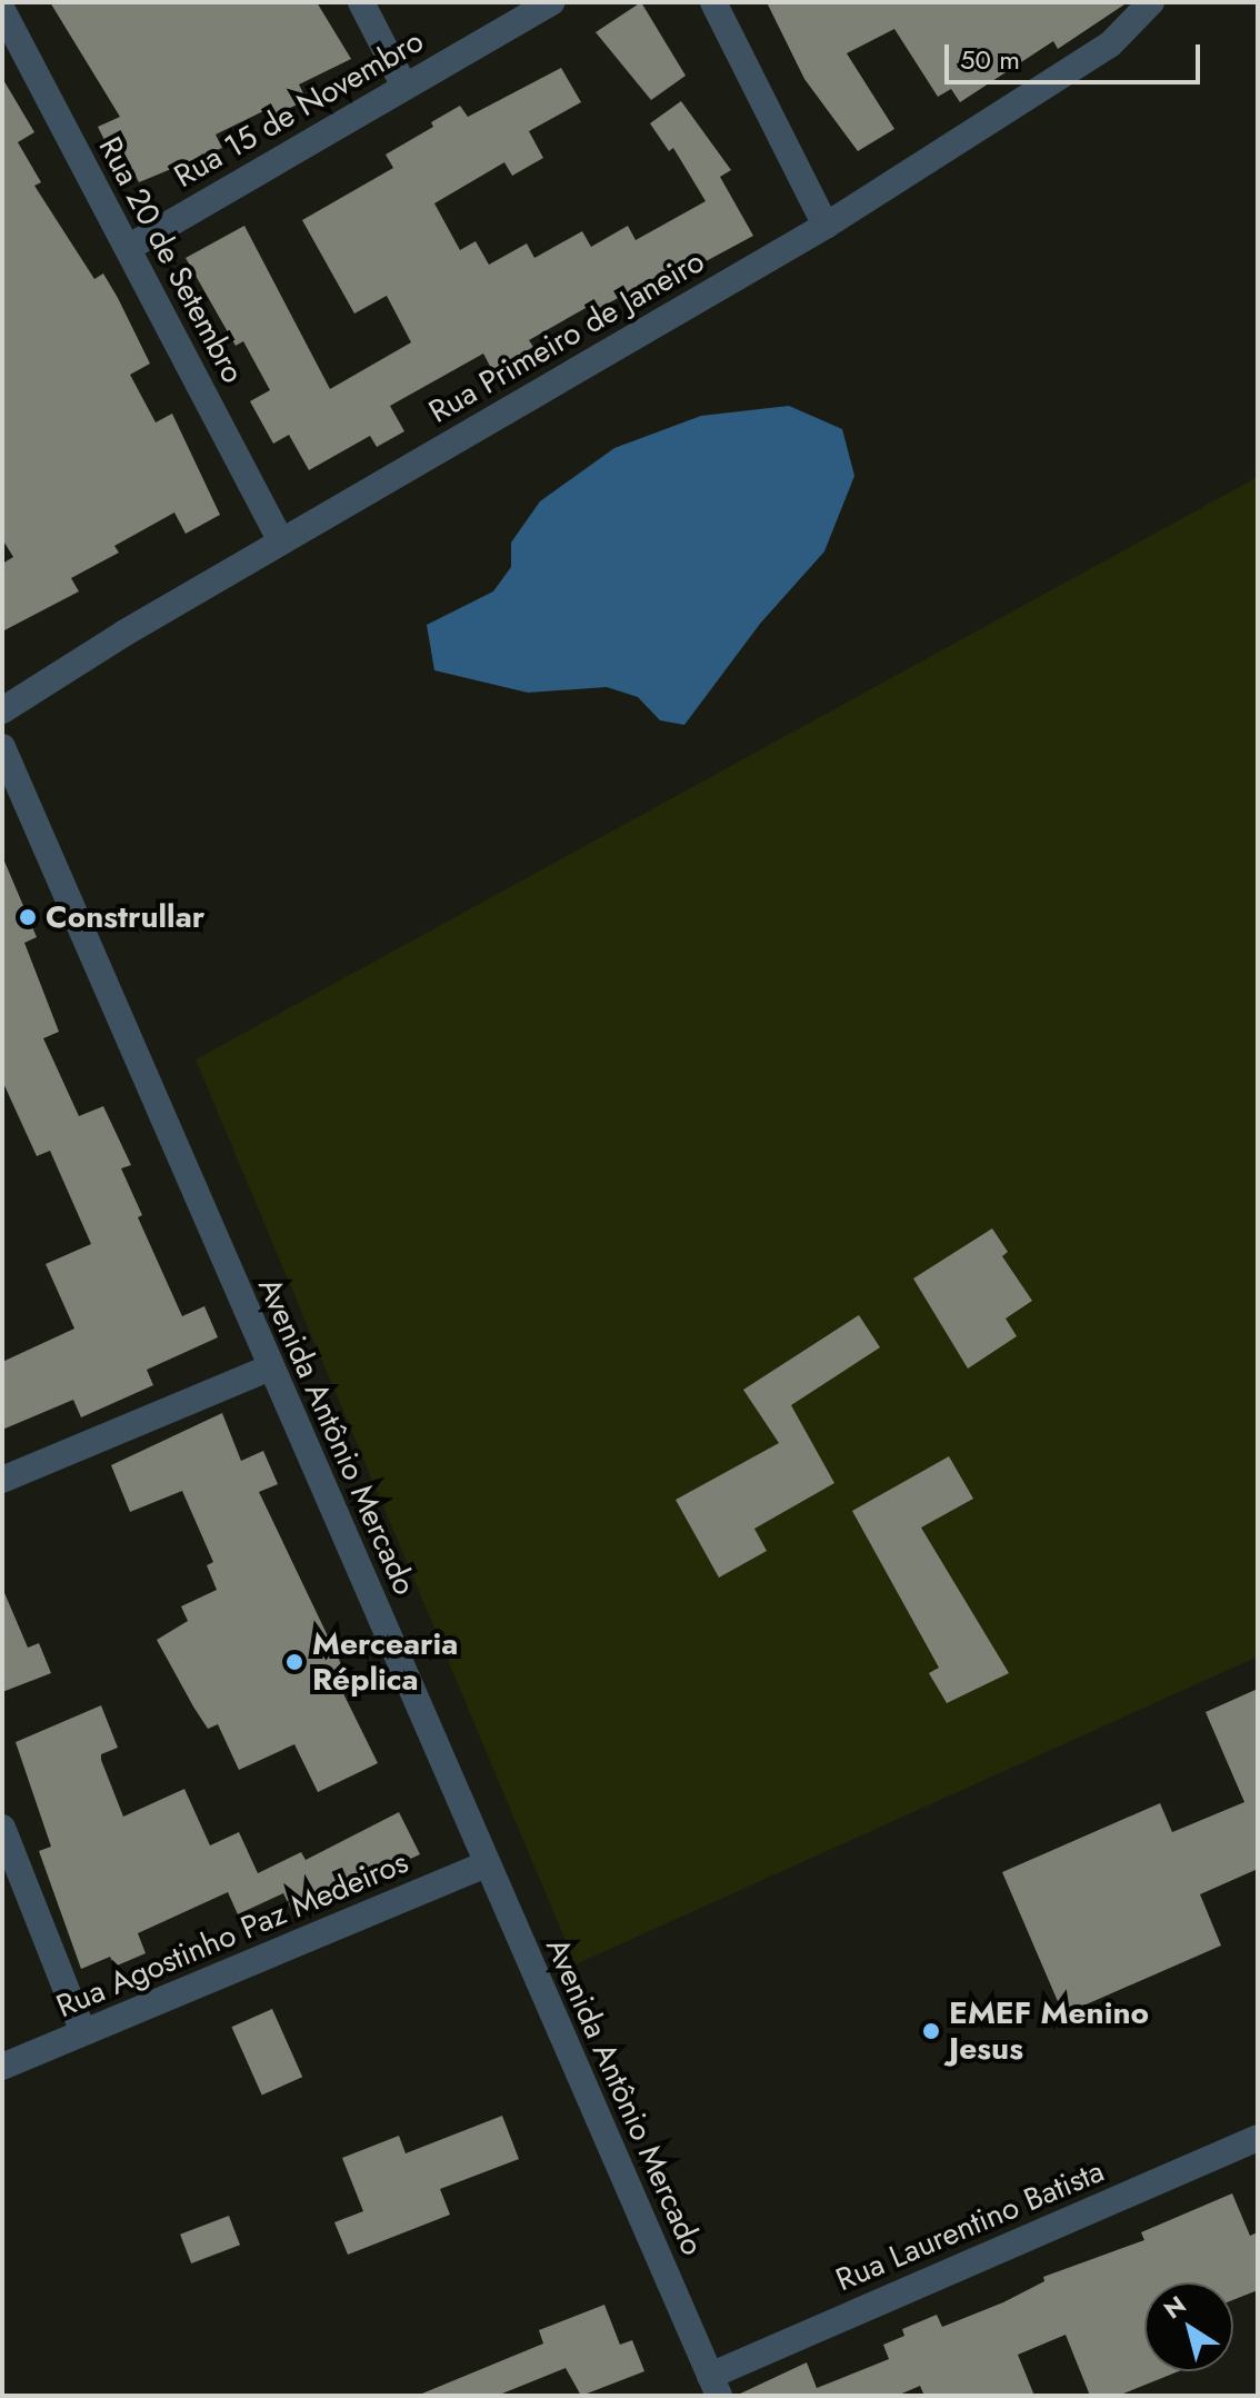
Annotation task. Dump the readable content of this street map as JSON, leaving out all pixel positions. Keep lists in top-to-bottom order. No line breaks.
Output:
{"streets":{"street":["Rua 15 de Novembro","Rua 20 de Setembro","Rua Primeiro de Janeiro","Avenida Antônio Mercado","Rua Agostinho Paz Medeiros","Rua Laurentino Batista"]},"crossings":[["Rua 15 de Novembro","Rua 20 de Setembro"],["Rua 20 de Setembro","Rua Primeiro de Janeiro"],["Avenida Antônio Mercado","Rua Agostinho Paz Medeiros"],["Avenida Antônio Mercado","Rua Laurentino Batista"]],"places":["Construllar","Mercearia Réplica","EMEF Menino Jesus"],"scale_bar":"50 m","north":"top left"}
